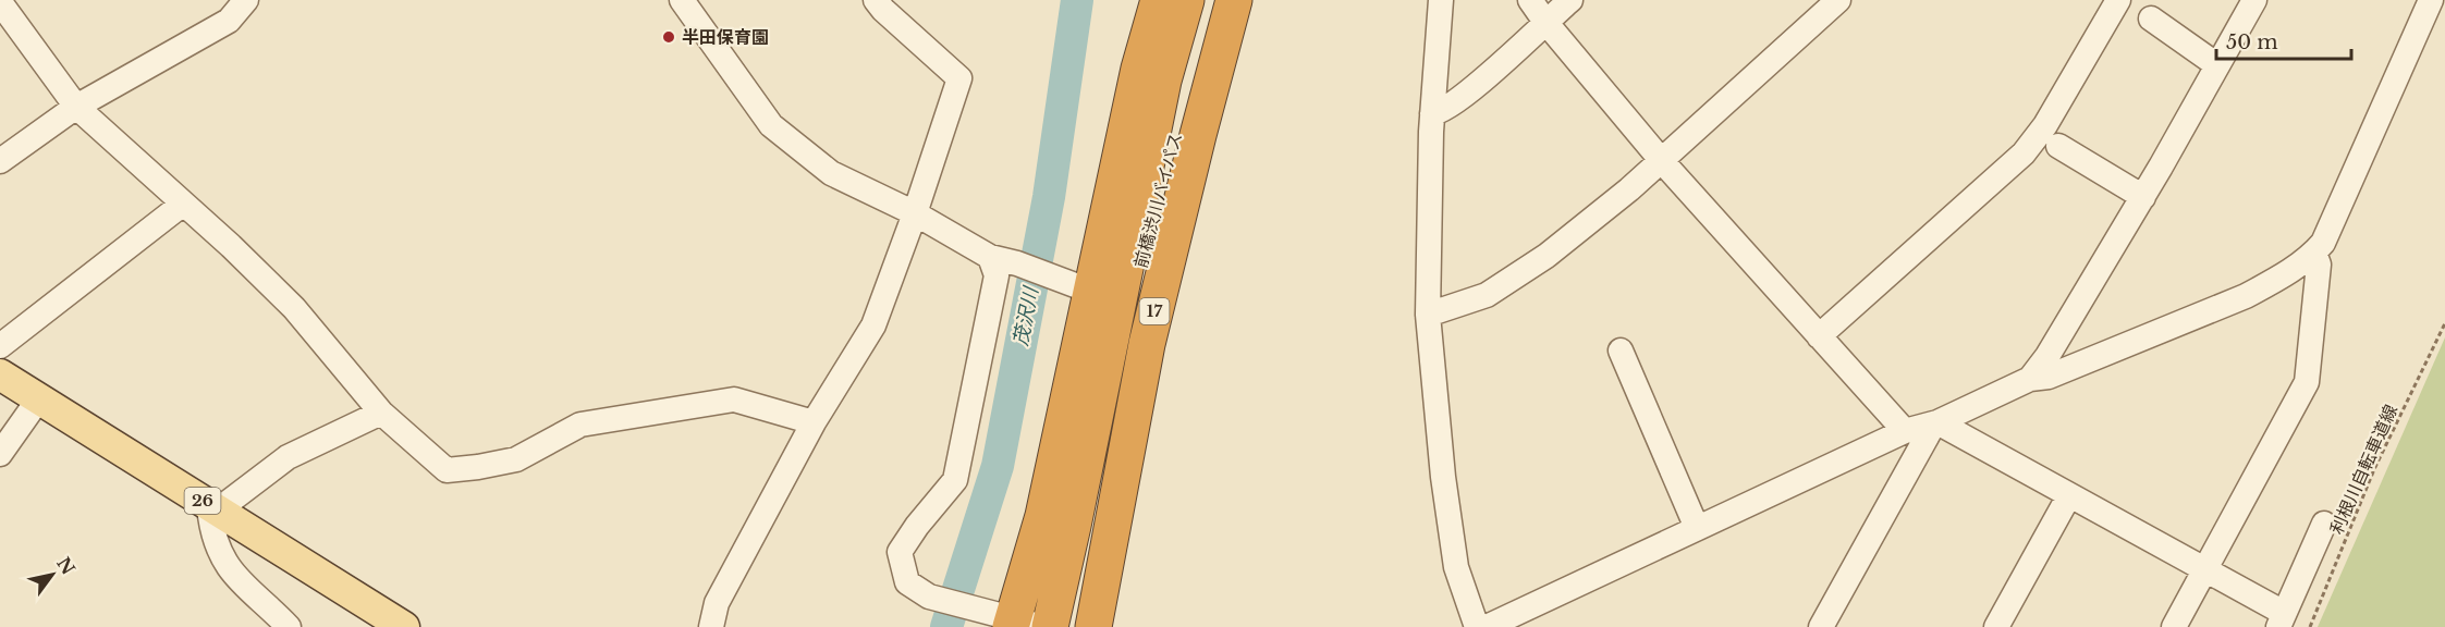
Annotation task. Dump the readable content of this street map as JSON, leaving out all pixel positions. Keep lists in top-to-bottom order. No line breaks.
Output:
{"streets":{"highway":["前橋渋川バイパス","17"],"main road":["26"],"path":["利根川自転車道線"]},"water":["茂沢川"],"places":["半田保育園"],"scale_bar":"50 m","north":"top right"}
